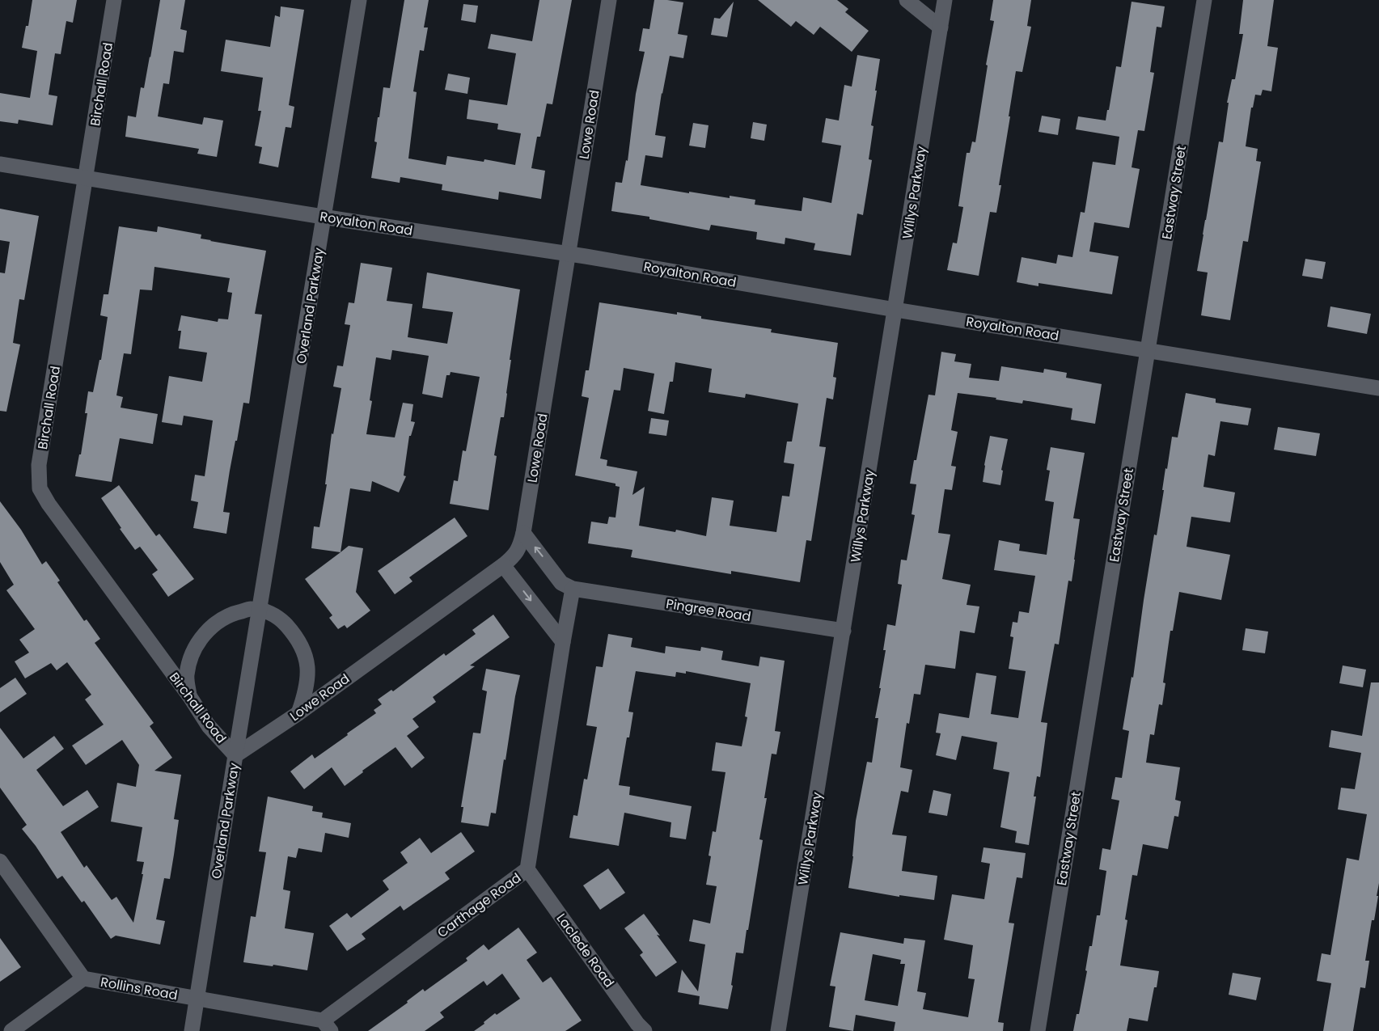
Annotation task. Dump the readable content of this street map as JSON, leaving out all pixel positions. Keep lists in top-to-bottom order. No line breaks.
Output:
{"streets":{"street":["Birchall Road","Lowe Road","Willys Parkway","Eastway Street","Royalton Road","Overland Parkway","Pingree Road","Carthage Road","Laclede Road","Rollins Road"]},"crossings":[["Birchall Road","Lowe Road"],["Birchall Road","Royalton Road"],["Birchall Road","Overland Parkway"],["Lowe Road","Royalton Road"],["Lowe Road","Overland Parkway"],["Lowe Road","Pingree Road"],["Willys Parkway","Royalton Road"],["Willys Parkway","Pingree Road"],["Eastway Street","Royalton Road"],["Royalton Road","Overland Parkway"],["Overland Parkway","Rollins Road"],["Carthage Road","Laclede Road"],["Carthage Road","Rollins Road"]]}
